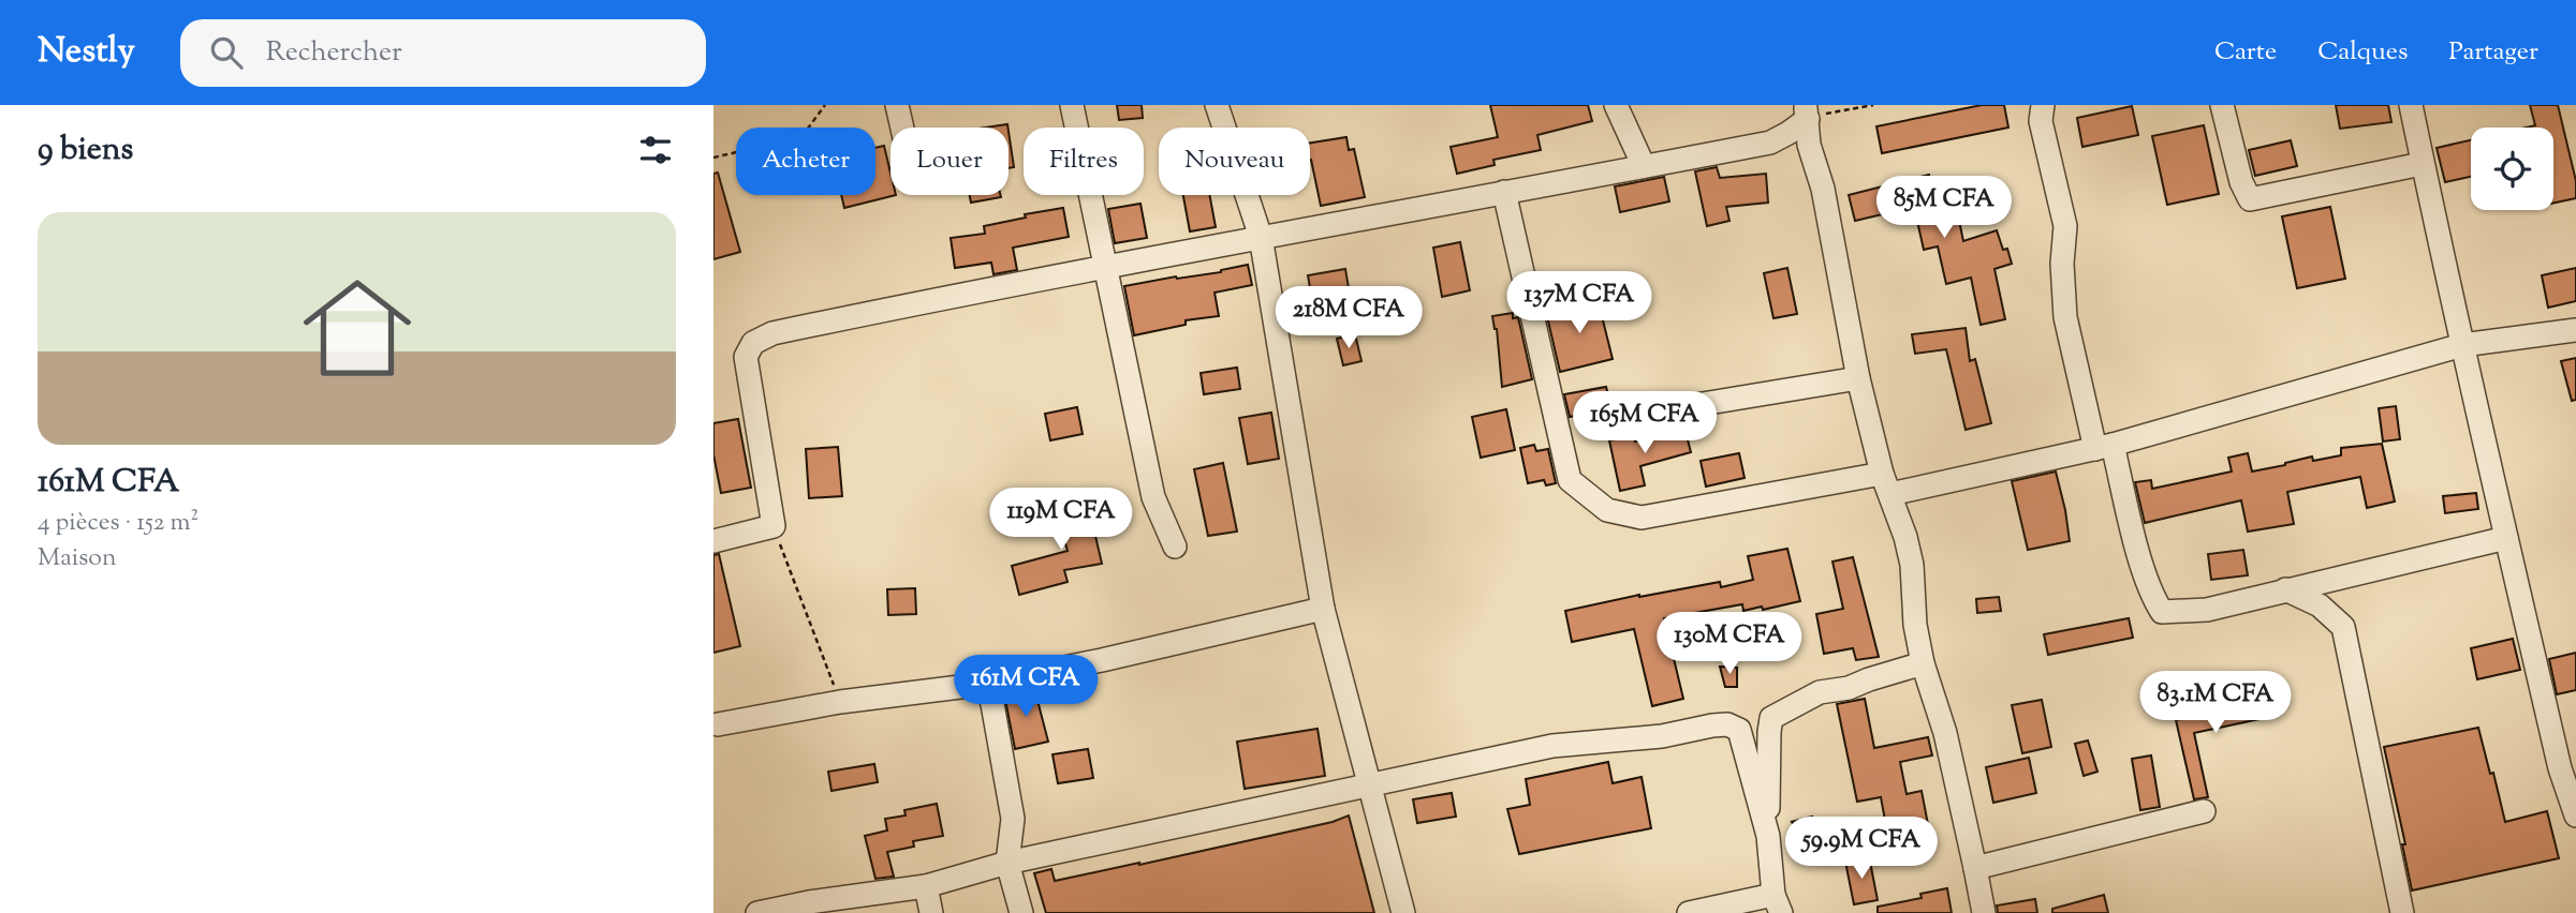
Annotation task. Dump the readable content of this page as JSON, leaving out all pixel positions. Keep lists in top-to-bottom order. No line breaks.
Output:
{"page":{"header":"Nestly","search":"Rechercher","nav":["Carte","Calques","Partager"],"heading":"9 biens","chip":["Acheter","Louer","Filtres","Nouveau"],"price":["85M CFA","137M CFA","218M CFA","165M CFA","119M CFA","130M CFA","161M CFA","83.1M CFA","59.9M CFA"],"list":[{"name":"161M CFA","note":"4 pièces · 152 m² · Maison"}]}}
